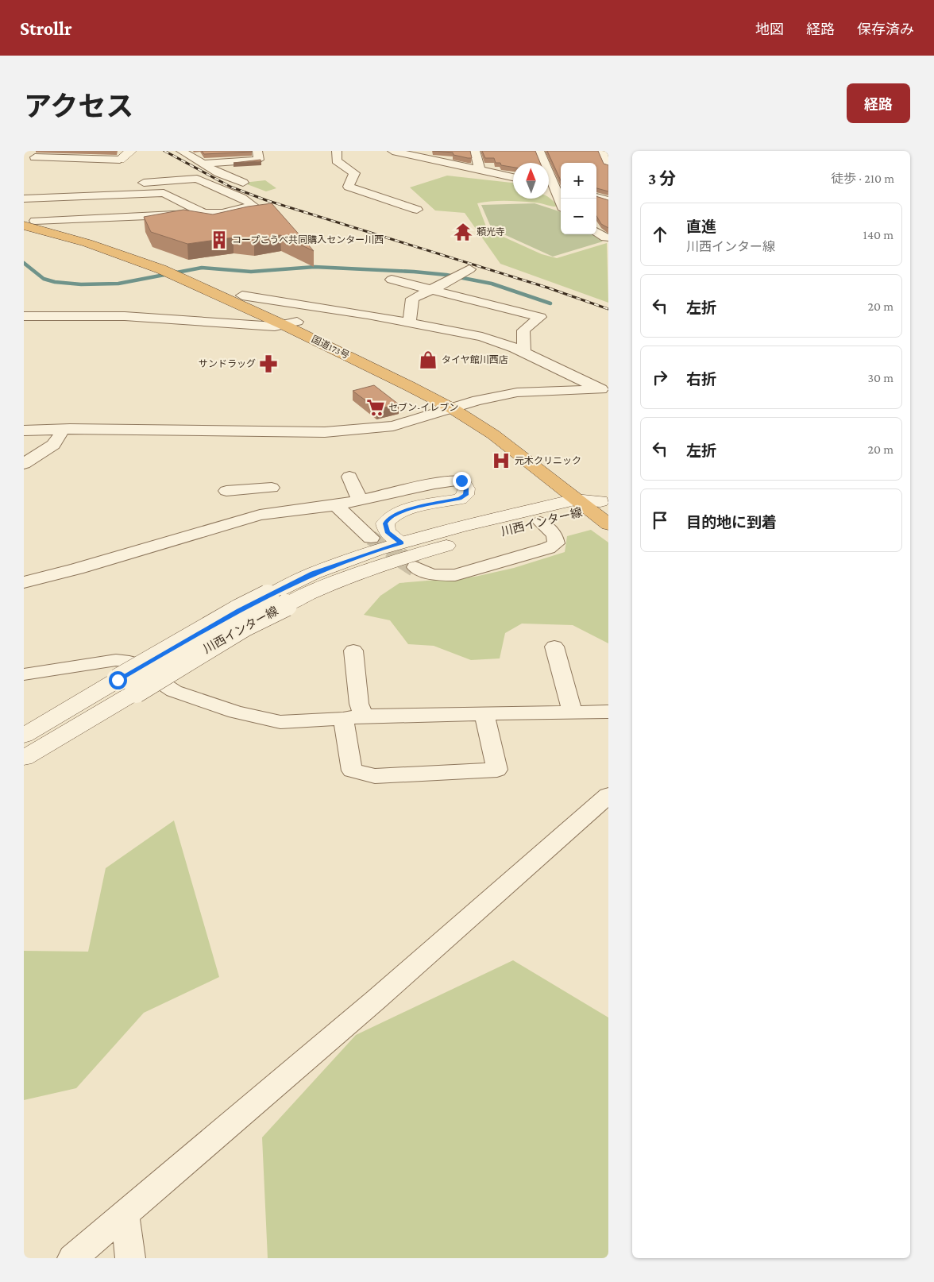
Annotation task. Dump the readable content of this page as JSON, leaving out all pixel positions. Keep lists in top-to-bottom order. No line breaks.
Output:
{"streets":{"highway":["国道173号"],"main road":["川西インター線"]},"crossings":[["国道173号","川西インター線"]],"places":{"temple":["頼光寺"],"building":["コープこうべ共同購入センター川西"],"shop":["タイヤ館川西店"],"pharmacy":["サンドラッグ"],"supermarket":["セブン-イレブン"],"hospital":["元木クリニック"]},"north":"top","page":{"header":"Strollr","nav":["地図","経路","保存済み"],"title":"アクセス","buttons":"経路","heading":["3 分","徒歩 · 210 m"],"map_buttons":["+","−"],"list":[["直進","川西インター線","140 m"],["左折","20 m"],["右折","30 m"],["左折","20 m"],"目的地に到着"]}}
